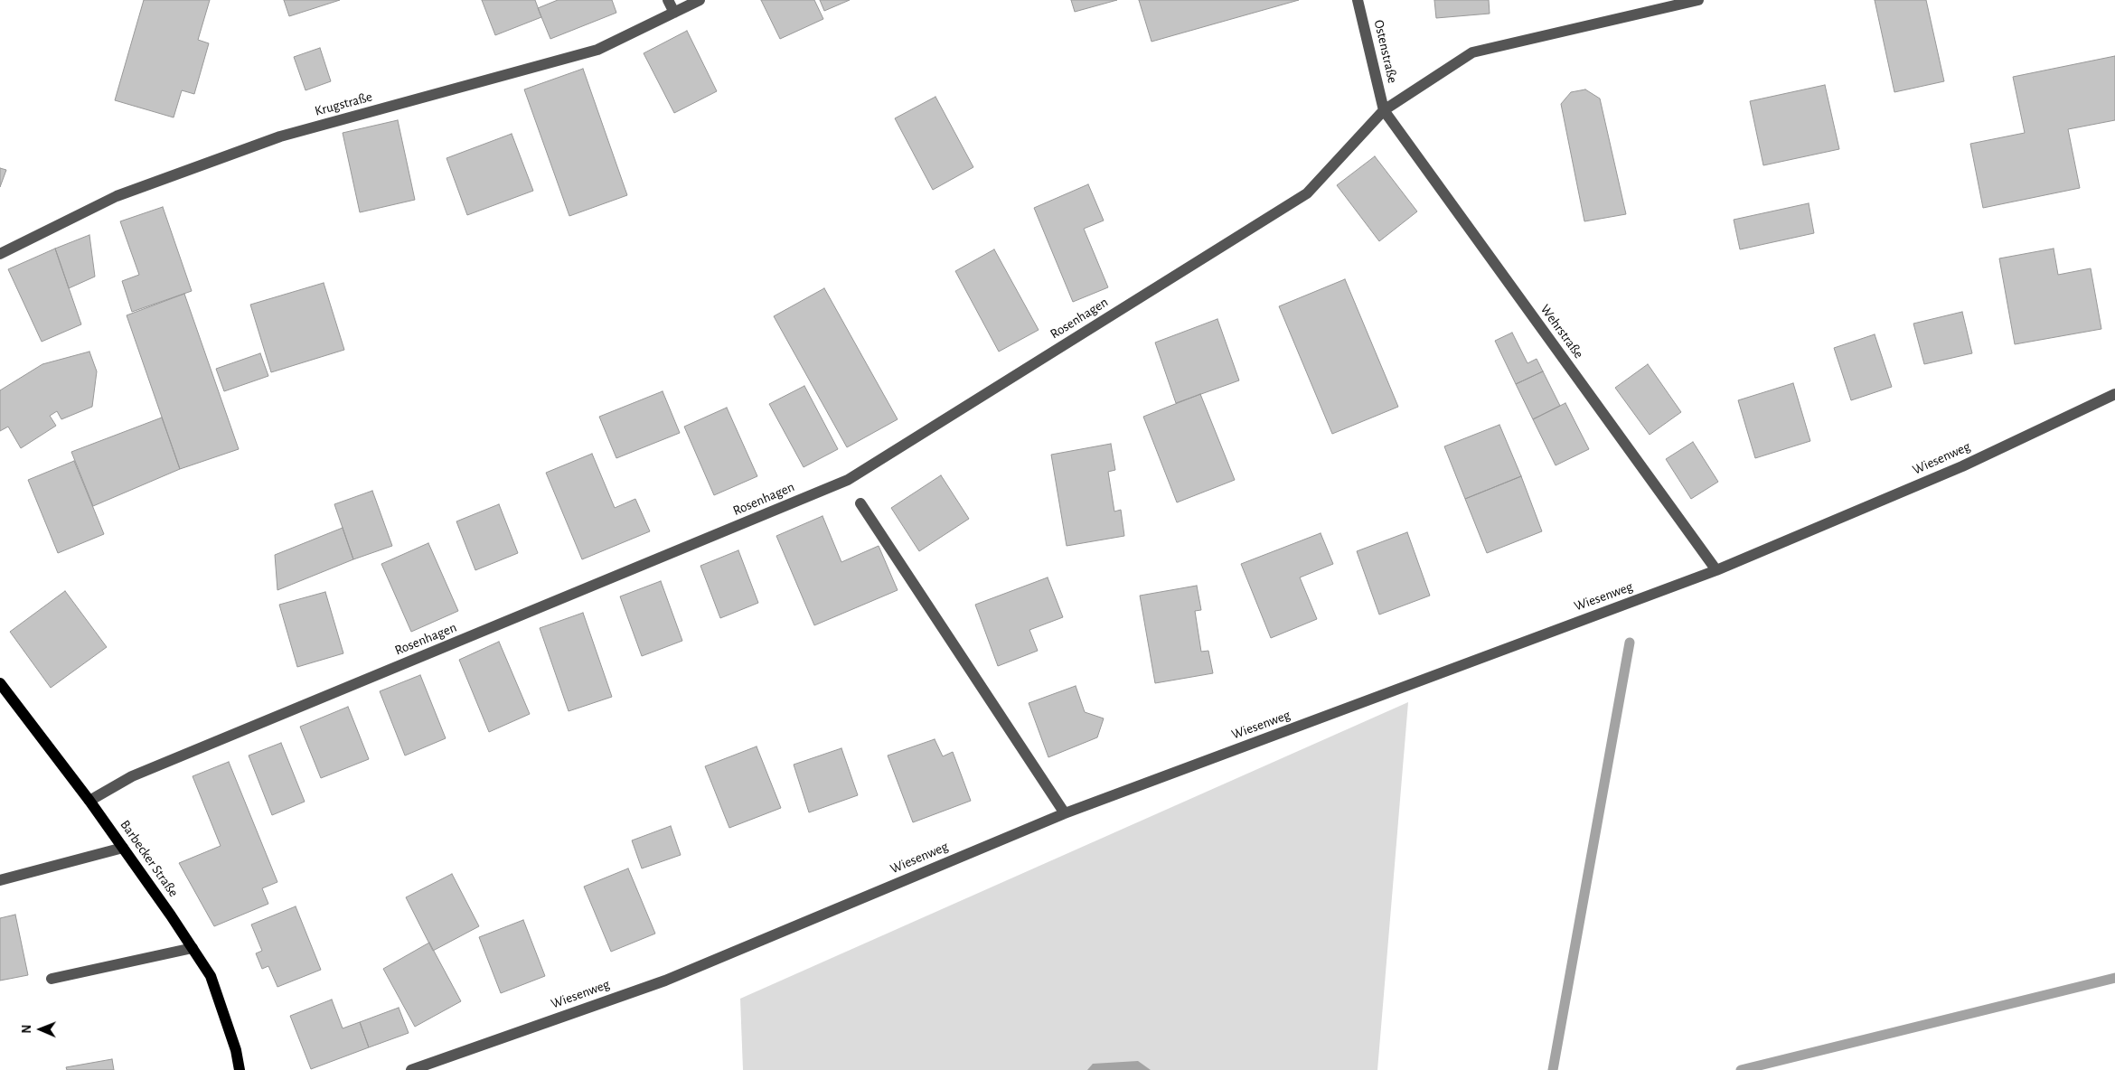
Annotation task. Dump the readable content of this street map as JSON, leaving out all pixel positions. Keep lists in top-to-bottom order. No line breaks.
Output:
{"streets":{"main road":["Barbecker Straße"],"street":["Ostenstraße","Krugstraße","Rosenhagen","Wehrstraße","Wiesenweg"]},"crossings":[["Ostenstraße","Rosenhagen"],["Ostenstraße","Wehrstraße"],["Rosenhagen","Wehrstraße"],["Rosenhagen","Barbecker Straße"],["Wehrstraße","Wiesenweg"]],"north":"left"}
